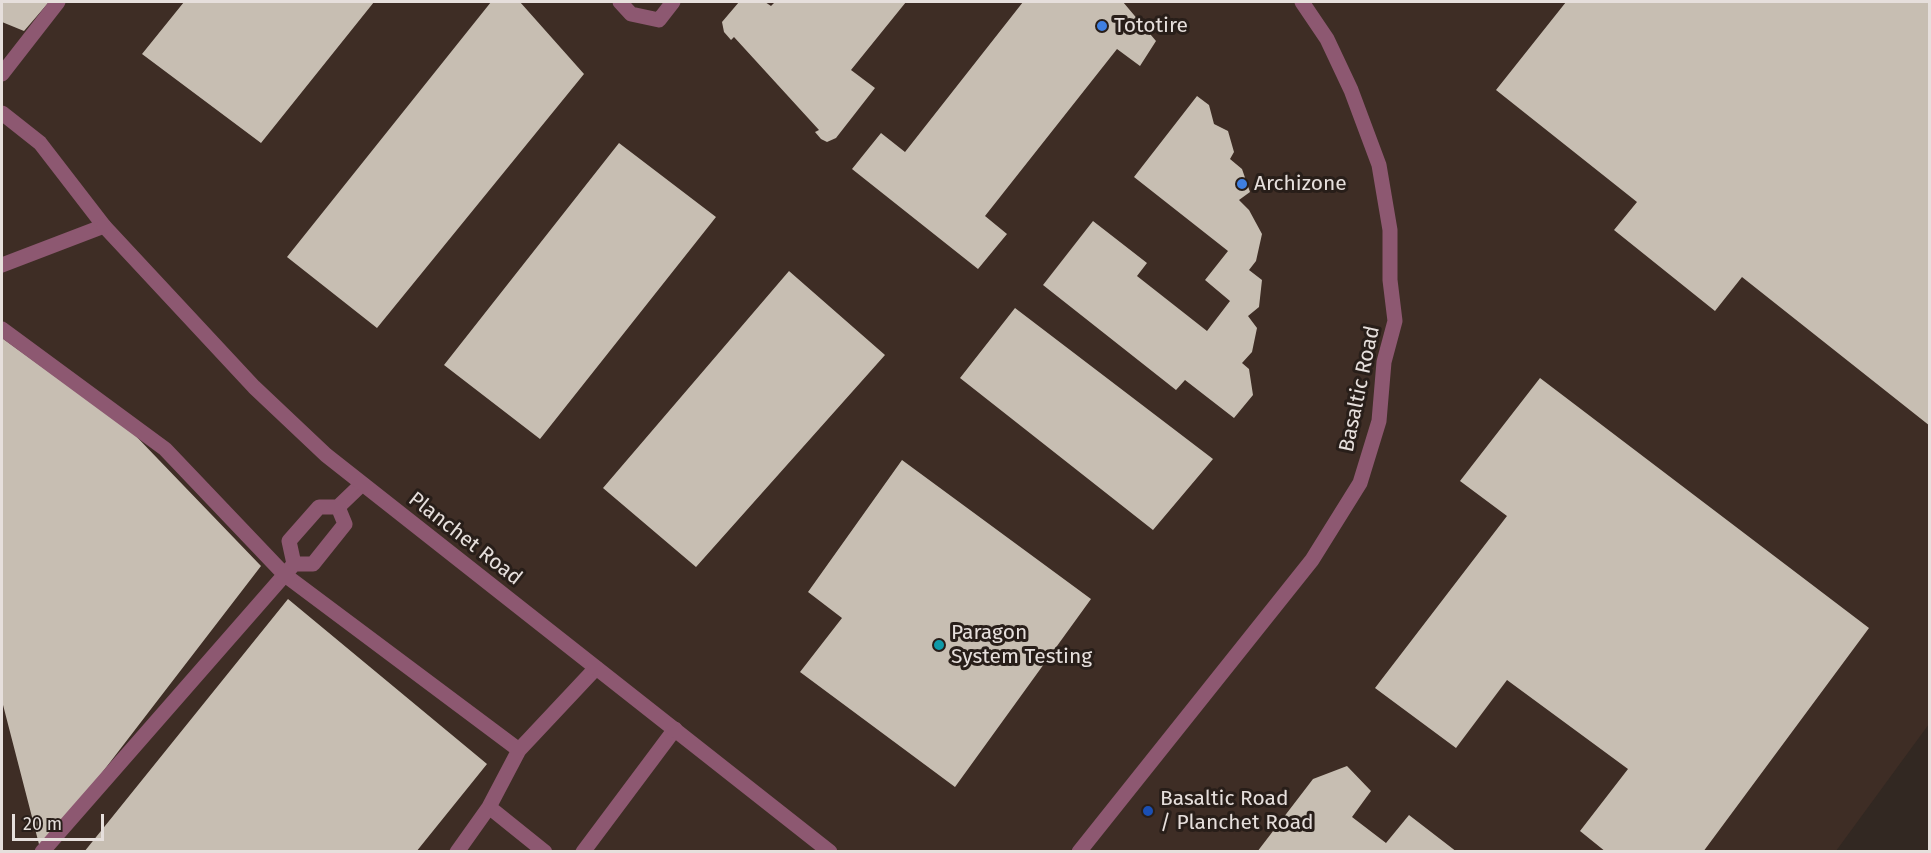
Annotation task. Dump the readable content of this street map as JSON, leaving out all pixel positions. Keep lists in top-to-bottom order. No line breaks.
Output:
{"streets":{"street":["Basaltic Road","Planchet Road"]},"places":["Tototire","Archizone","Paragon System Testing","Basaltic Road / Planchet Road"],"scale_bar":"20 m"}
